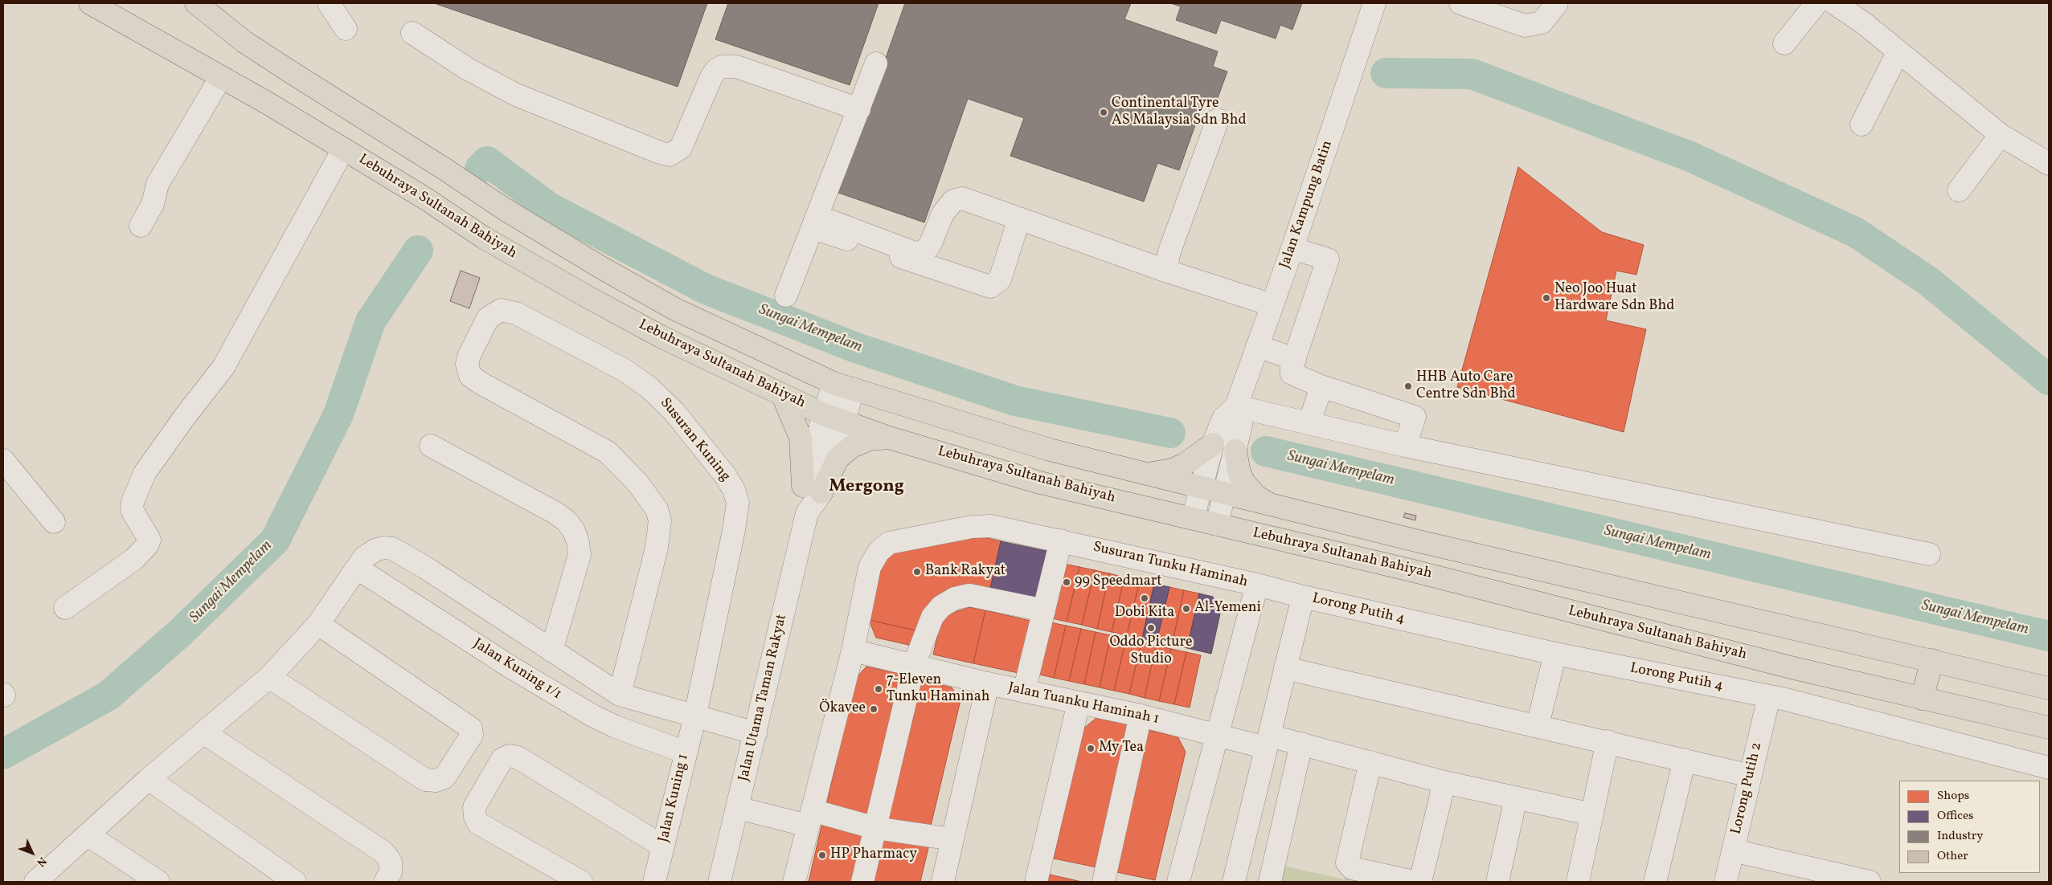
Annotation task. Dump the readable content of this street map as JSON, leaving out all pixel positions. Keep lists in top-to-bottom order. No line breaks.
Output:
{"streets":{"main road":["Lebuhraya Sultanah Bahiyah"],"street":["Jalan Kampung Batin","Susuran Kuning","Susuran Tunku Haminah","Lorong Putih 4","Jalan Kuning 1/1","Jalan Utama Taman Rakyat","Jalan Tuanku Haminah 1","Lorong Putih 2","Jalan Kuning 1"]},"crossings":[["Jalan Kampung Batin","Lebuhraya Sultanah Bahiyah"],["Lebuhraya Sultanah Bahiyah","Jalan Utama Taman Rakyat"],["Susuran Kuning","Jalan Kuning 1"],["Susuran Tunku Haminah","Lorong Putih 4"],["Susuran Tunku Haminah","Jalan Tuanku Haminah 1"],["Lorong Putih 4","Lorong Putih 2"],["Jalan Kuning 1/1","Jalan Kuning 1"]],"districts":["Mergong"],"water":["Sungai Mempelam"],"places":["Continental Tyre AS Malaysia Sdn Bhd","Neo Joo Huat Hardware Sdn Bhd","HHB Auto Care Centre Sdn Bhd","Bank Rakyat","99 Speedmart","Dobi Kita","Al-Yemeni","Oddo Picture Studio","7-Eleven Tunku Haminah","Ökavee","My Tea","HP Pharmacy"],"legend":["Shops","Offices","Industry","Other"],"north":"bottom right"}
